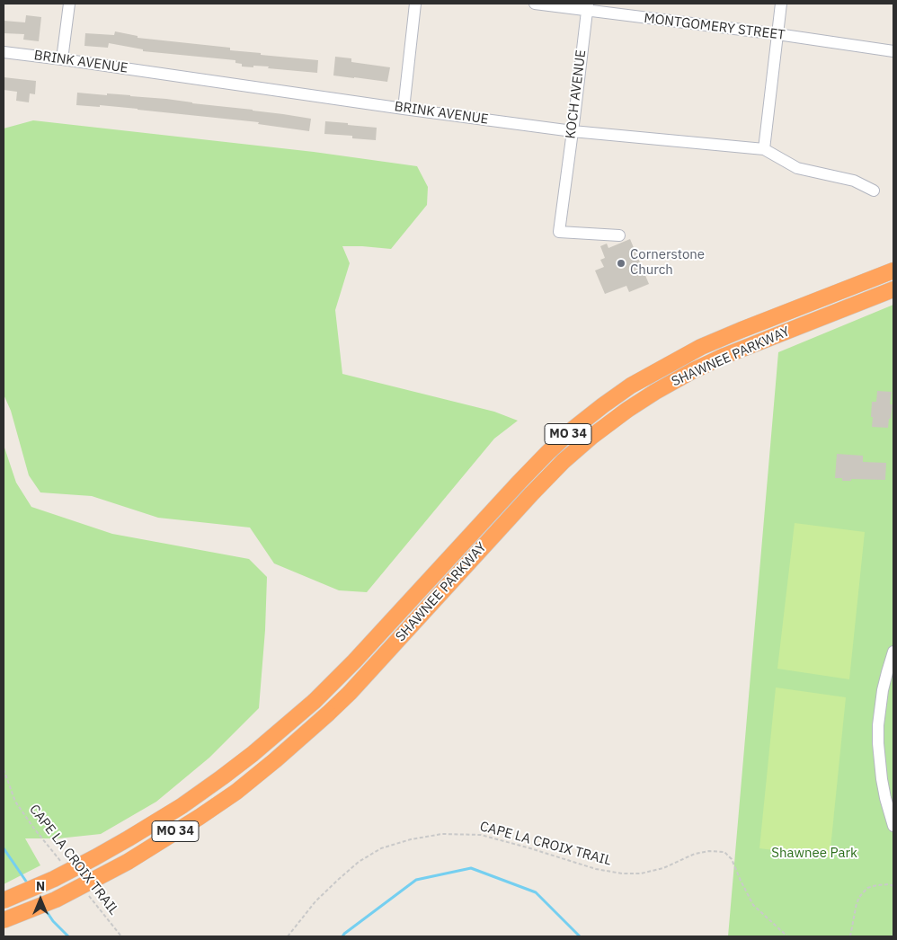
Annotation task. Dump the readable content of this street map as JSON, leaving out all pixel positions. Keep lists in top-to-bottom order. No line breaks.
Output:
{"streets":{"highway":["SHAWNEE PARKWAY","MO 34"],"street":["MONTGOMERY STREET","BRINK AVENUE","KOCH AVENUE"],"path":["CAPE LA CROIX TRAIL"]},"crossings":[["MONTGOMERY STREET","KOCH AVENUE"],["BRINK AVENUE","KOCH AVENUE"]],"parks":["Shawnee Park"],"places":["Cornerstone Church"],"north":"top"}
